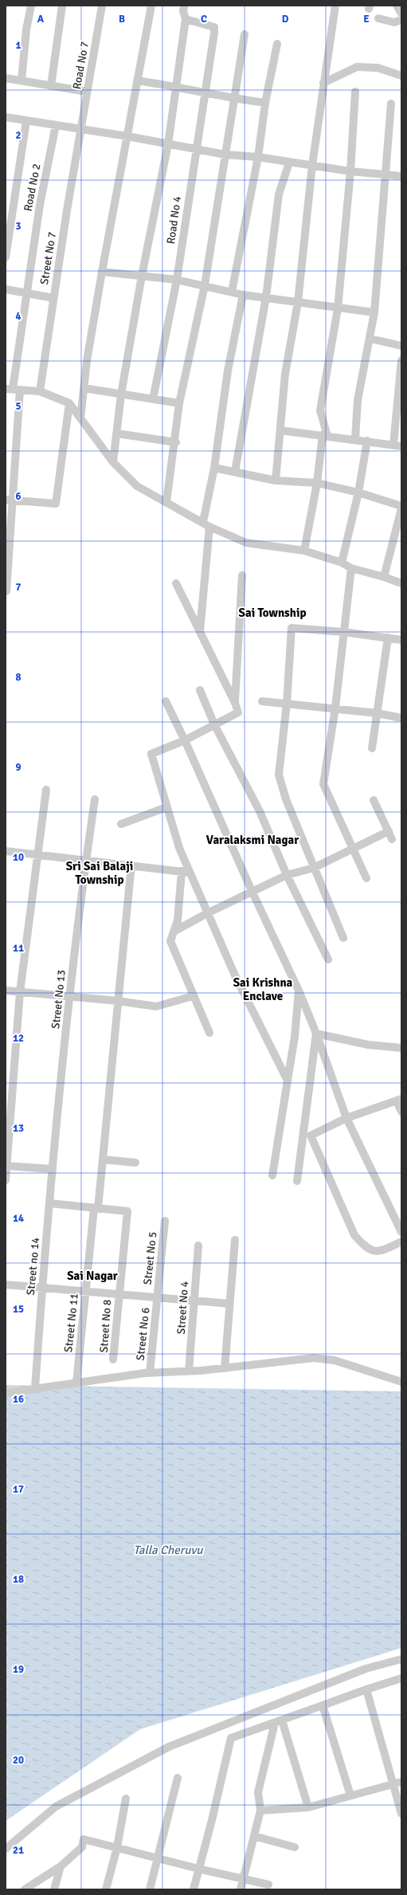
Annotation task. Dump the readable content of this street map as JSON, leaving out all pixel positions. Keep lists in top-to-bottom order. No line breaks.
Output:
{"streets":{"street":["Road No 7","Road No 2","Road No 4","Street No 7","Street No 13","Street No 5","Street no 14","Street No 4","Street No 11","Street No 8","Street No 6"]},"crossings":[["Road No 7","Street No 7"],["Street No 13","Street no 14"],["Street No 5","Street No 6"]],"districts":["Sai Township","Varalaksmi Nagar","Sri Sai Balaji Township","Sai Krishna Enclave","Sai Nagar"],"water":["Talla Cheruvu"],"grid":{"columns":["A","B","C","D","E"],"rows":["1","2","3","4","5","6","7","8","9","10","11","12","13","14","15","16","17","18","19","20","21"]}}
